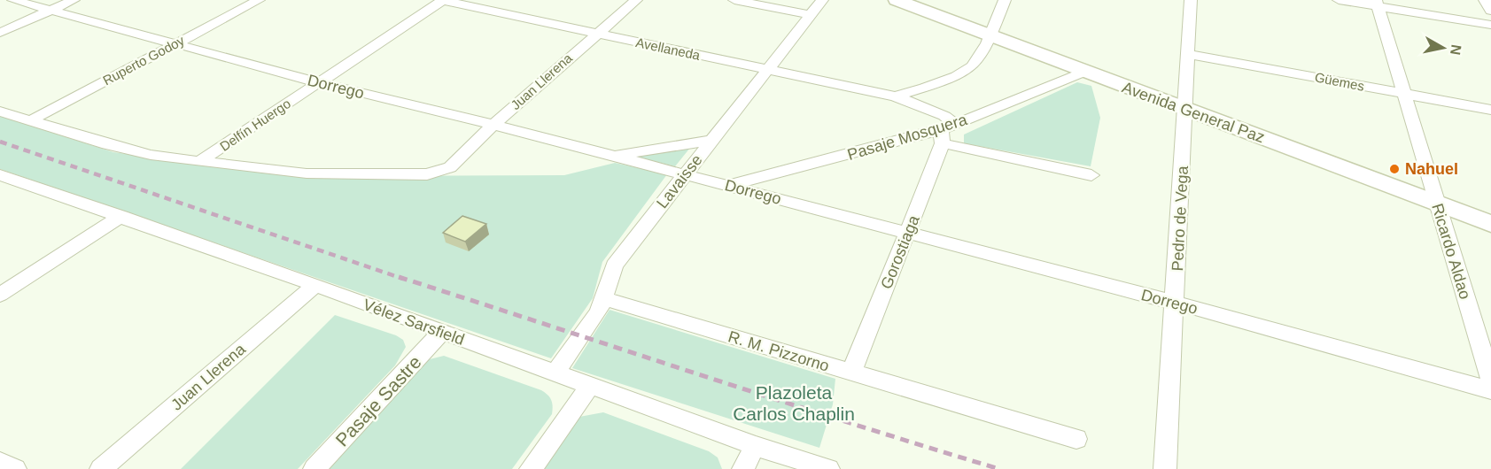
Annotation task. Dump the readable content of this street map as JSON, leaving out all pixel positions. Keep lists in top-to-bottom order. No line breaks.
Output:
{"streets":{"main road":["Avenida General Paz"],"street":["Avellaneda","Ruperto Godoy","Juan Llerena","Güemes","Dorrego","Delfín Huergo","Pasaje Mosquera","Lavaisse","Pedro de Vega","Ricardo Aldao","Gorostiaga","Vélez Sarsfield","R. M. Pizzorno","Pasaje Sastre"]},"crossings":[["Avellaneda","Juan Llerena"],["Avellaneda","Delfín Huergo"],["Avellaneda","Pasaje Mosquera"],["Avellaneda","Lavaisse"],["Avellaneda","Gorostiaga"],["Ruperto Godoy","Dorrego"],["Juan Llerena","Dorrego"],["Juan Llerena","Delfín Huergo"],["Juan Llerena","Vélez Sarsfield"],["Güemes","Pedro de Vega"],["Güemes","Ricardo Aldao"],["Dorrego","Delfín Huergo"],["Dorrego","Pasaje Mosquera"],["Dorrego","Lavaisse"],["Dorrego","Pedro de Vega"],["Dorrego","Gorostiaga"],["Avenida General Paz","Pasaje Mosquera"],["Avenida General Paz","Pedro de Vega"],["Avenida General Paz","Ricardo Aldao"],["Pasaje Mosquera","Gorostiaga"],["Lavaisse","Vélez Sarsfield"],["Lavaisse","R. M. Pizzorno"],["Gorostiaga","R. M. Pizzorno"],["Vélez Sarsfield","Pasaje Sastre"]],"parks":["Plazoleta Carlos Chaplin"],"places":["Nahuel"],"north":"right"}
